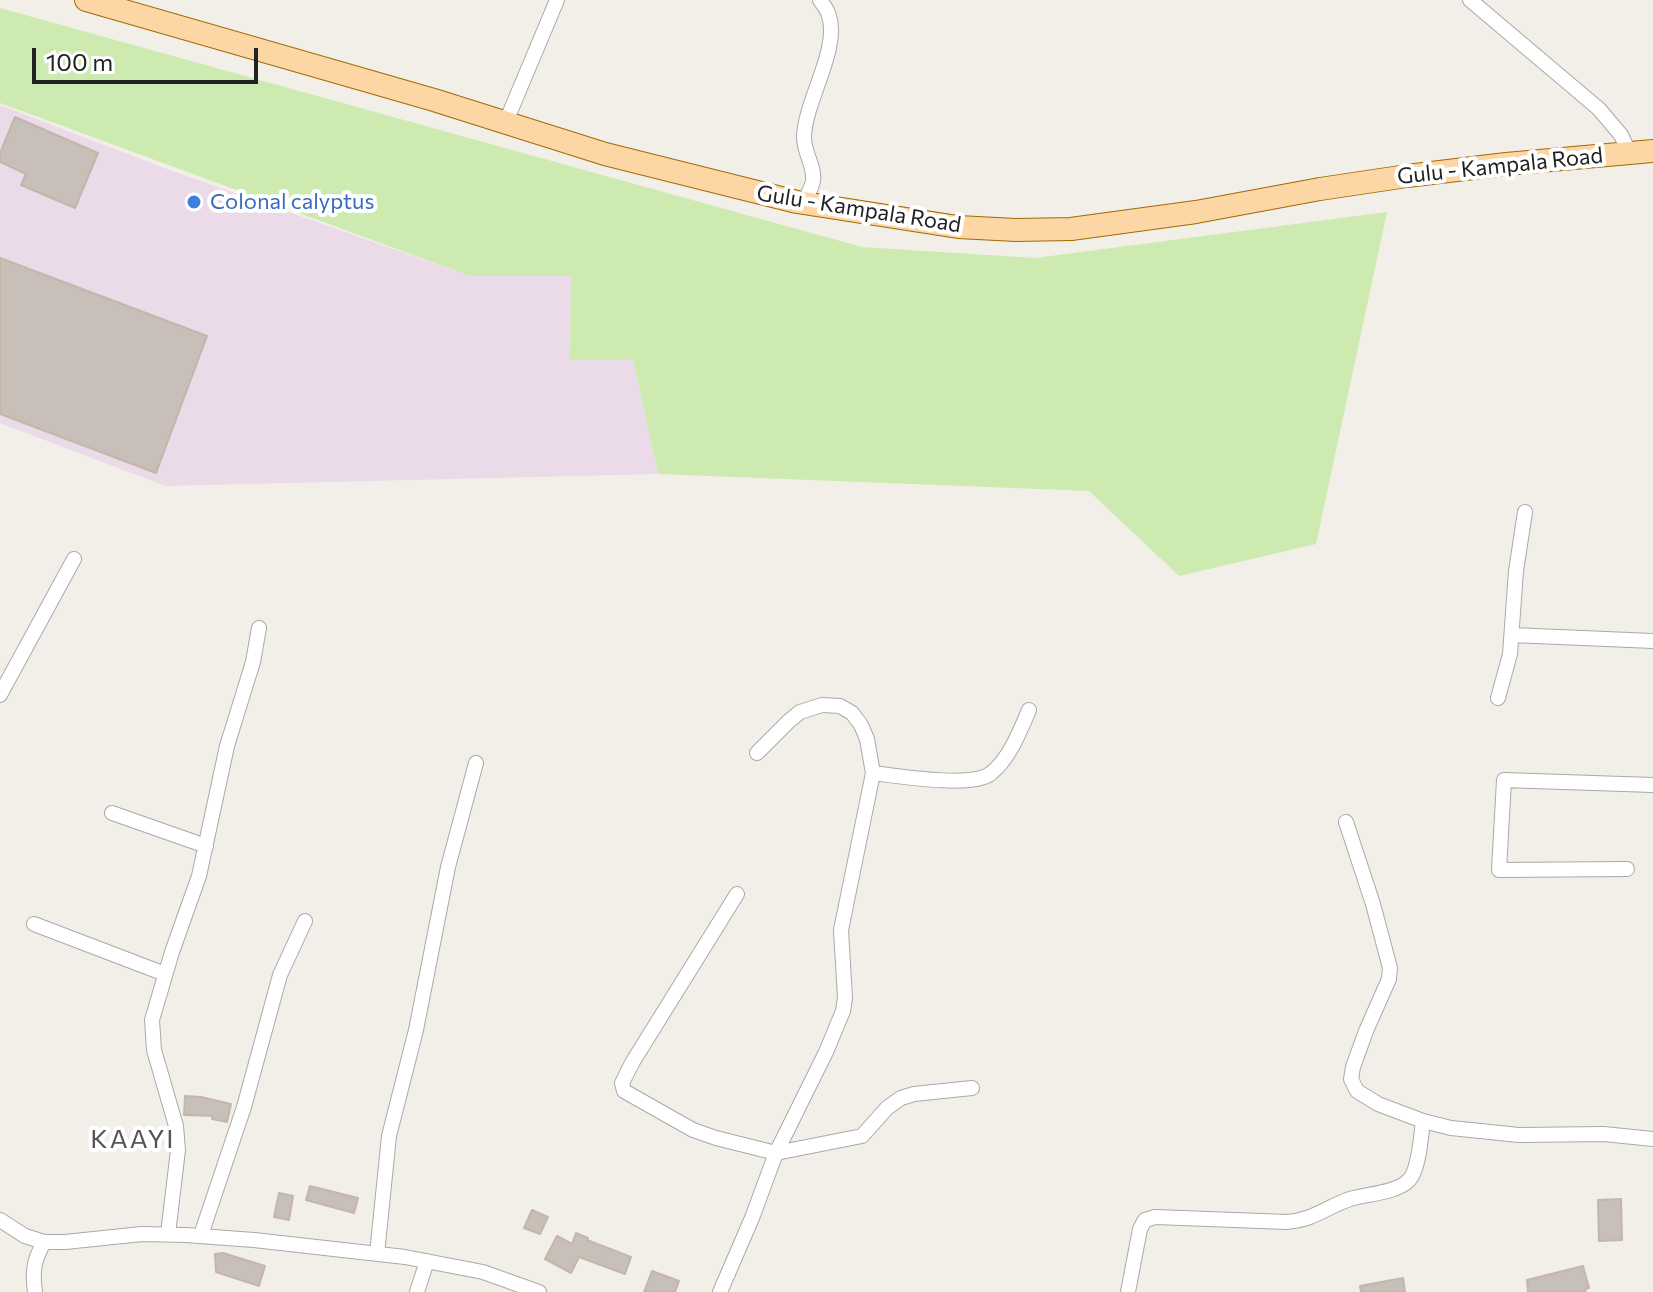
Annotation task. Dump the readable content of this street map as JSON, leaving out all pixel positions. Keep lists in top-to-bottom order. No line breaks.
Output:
{"streets":{"main road":["Gulu - Kampala Road"]},"districts":["KAAYI"],"places":["Colonal calyptus"],"scale_bar":"100 m"}
